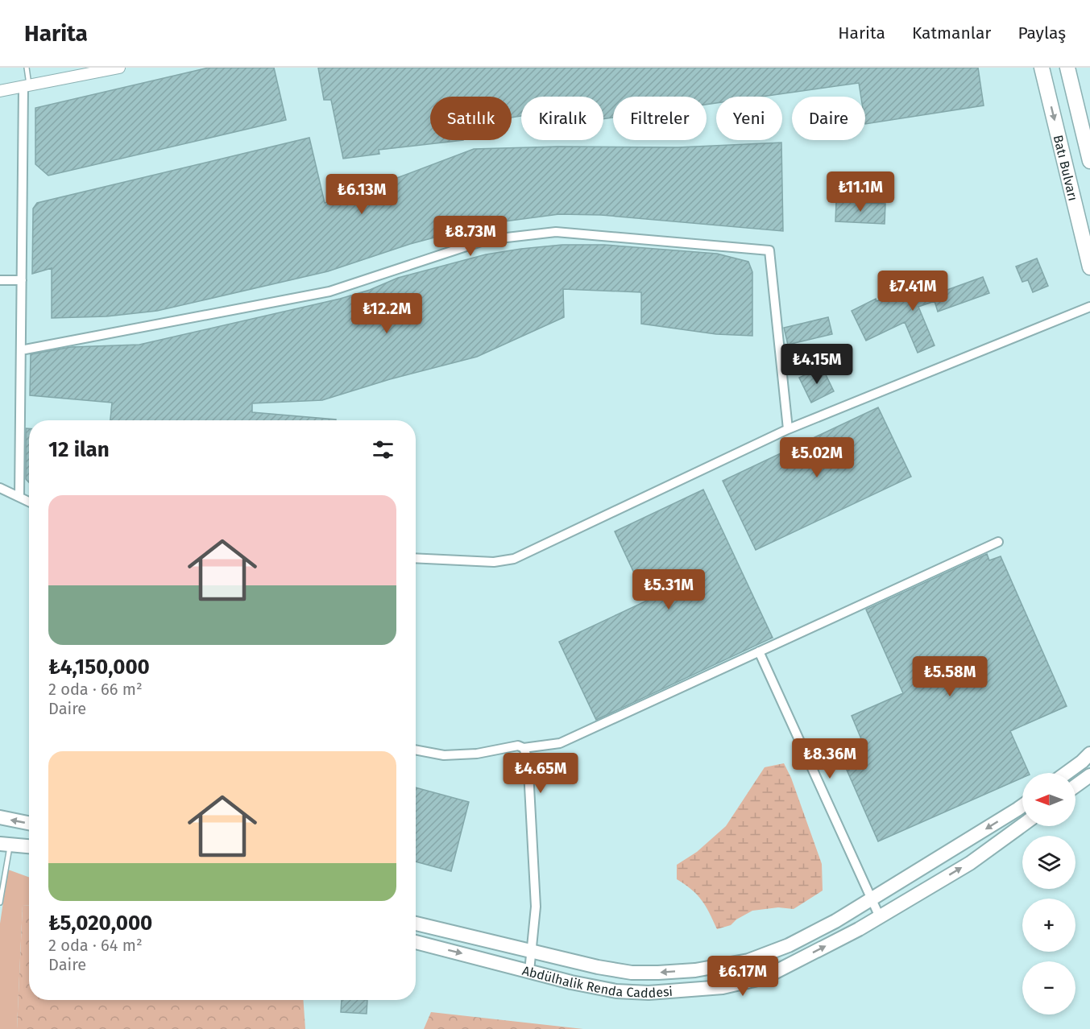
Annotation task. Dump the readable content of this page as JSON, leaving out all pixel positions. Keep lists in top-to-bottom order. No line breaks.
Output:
{"streets":{"main road":["Batı Bulvarı","Abdülhalik Renda Caddesi"]},"north":"left","page":{"header":"Harita","nav":["Harita","Katmanlar","Paylaş"],"chip":["Satılık","Kiralık","Filtreler","Yeni","Daire"],"price":["₺11.1M","₺6.13M","₺8.73M","₺7.41M","₺12.2M","₺4.15M","₺5.02M","₺5.31M","₺5.58M","₺8.36M","₺4.65M","₺6.17M"],"heading":"12 ilan","list":[{"name":"₺4,150,000","note":"2 oda · 66 m² · Daire"},{"name":"₺5,020,000","note":"2 oda · 64 m² · Daire"}],"map_buttons":["+","−"]}}
